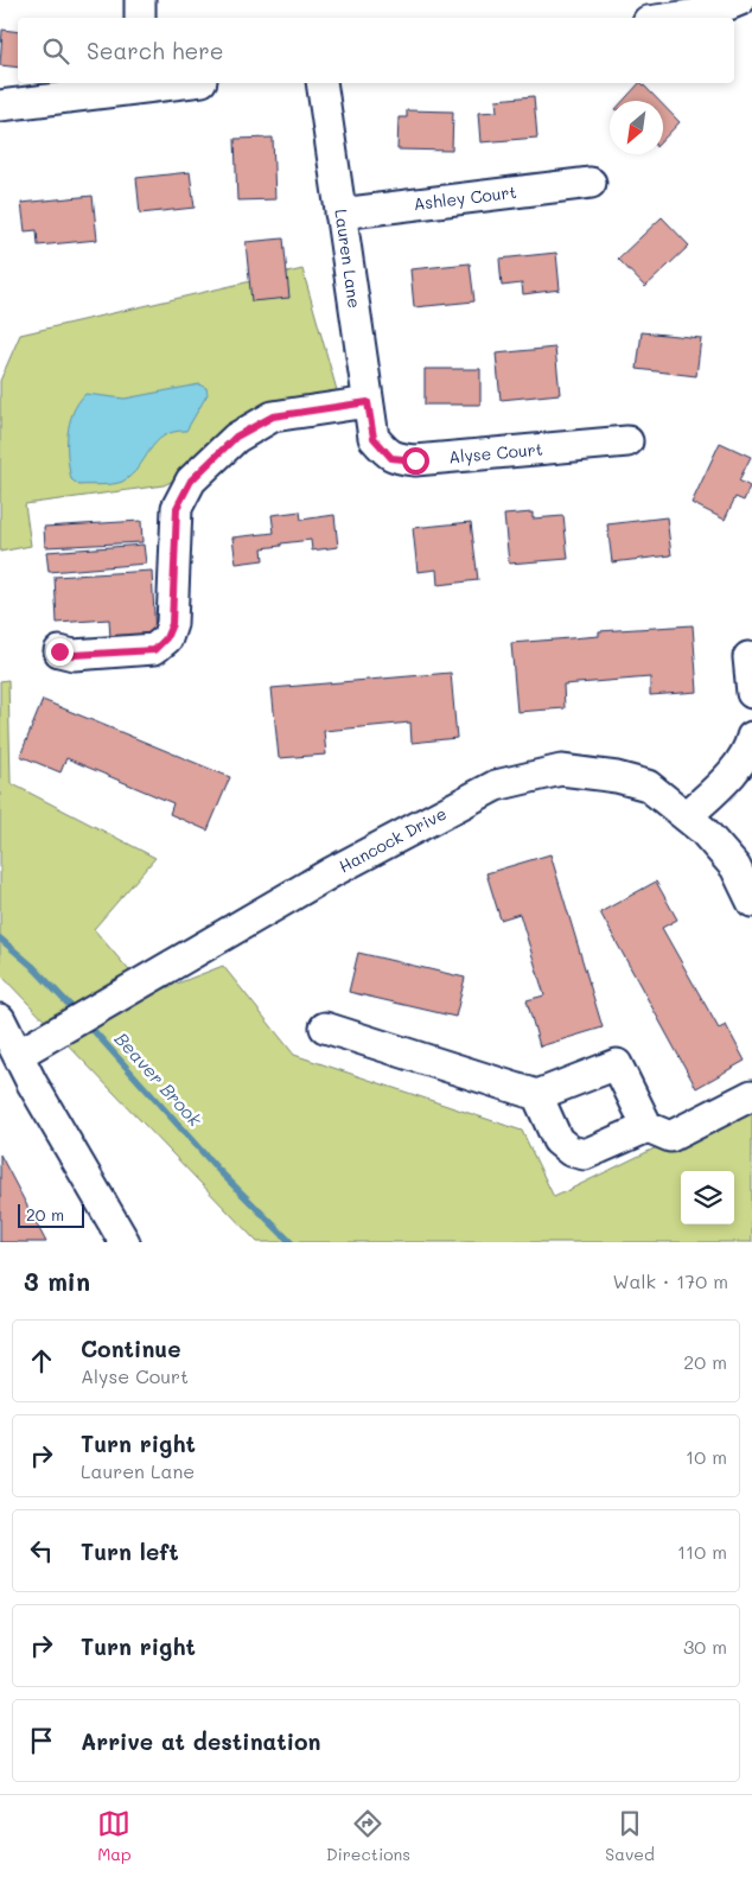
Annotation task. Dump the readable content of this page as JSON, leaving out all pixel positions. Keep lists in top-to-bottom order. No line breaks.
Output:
{"streets":{"street":["Ashley Court","Lauren Lane","Alyse Court","Hancock Drive"]},"crossings":[["Ashley Court","Lauren Lane"],["Lauren Lane","Alyse Court"]],"water":["Beaver Brook"],"scale_bar":"20 m","north":"bottom left","page":{"search":"Search here","scale":"20 m","heading":["3 min","Walk · 170 m"],"list":[["Continue","Alyse Court","20 m"],["Turn right","Lauren Lane","10 m"],["Turn left","110 m"],["Turn right","30 m"],"Arrive at destination"],"nav":["Map","Directions","Saved"]}}
